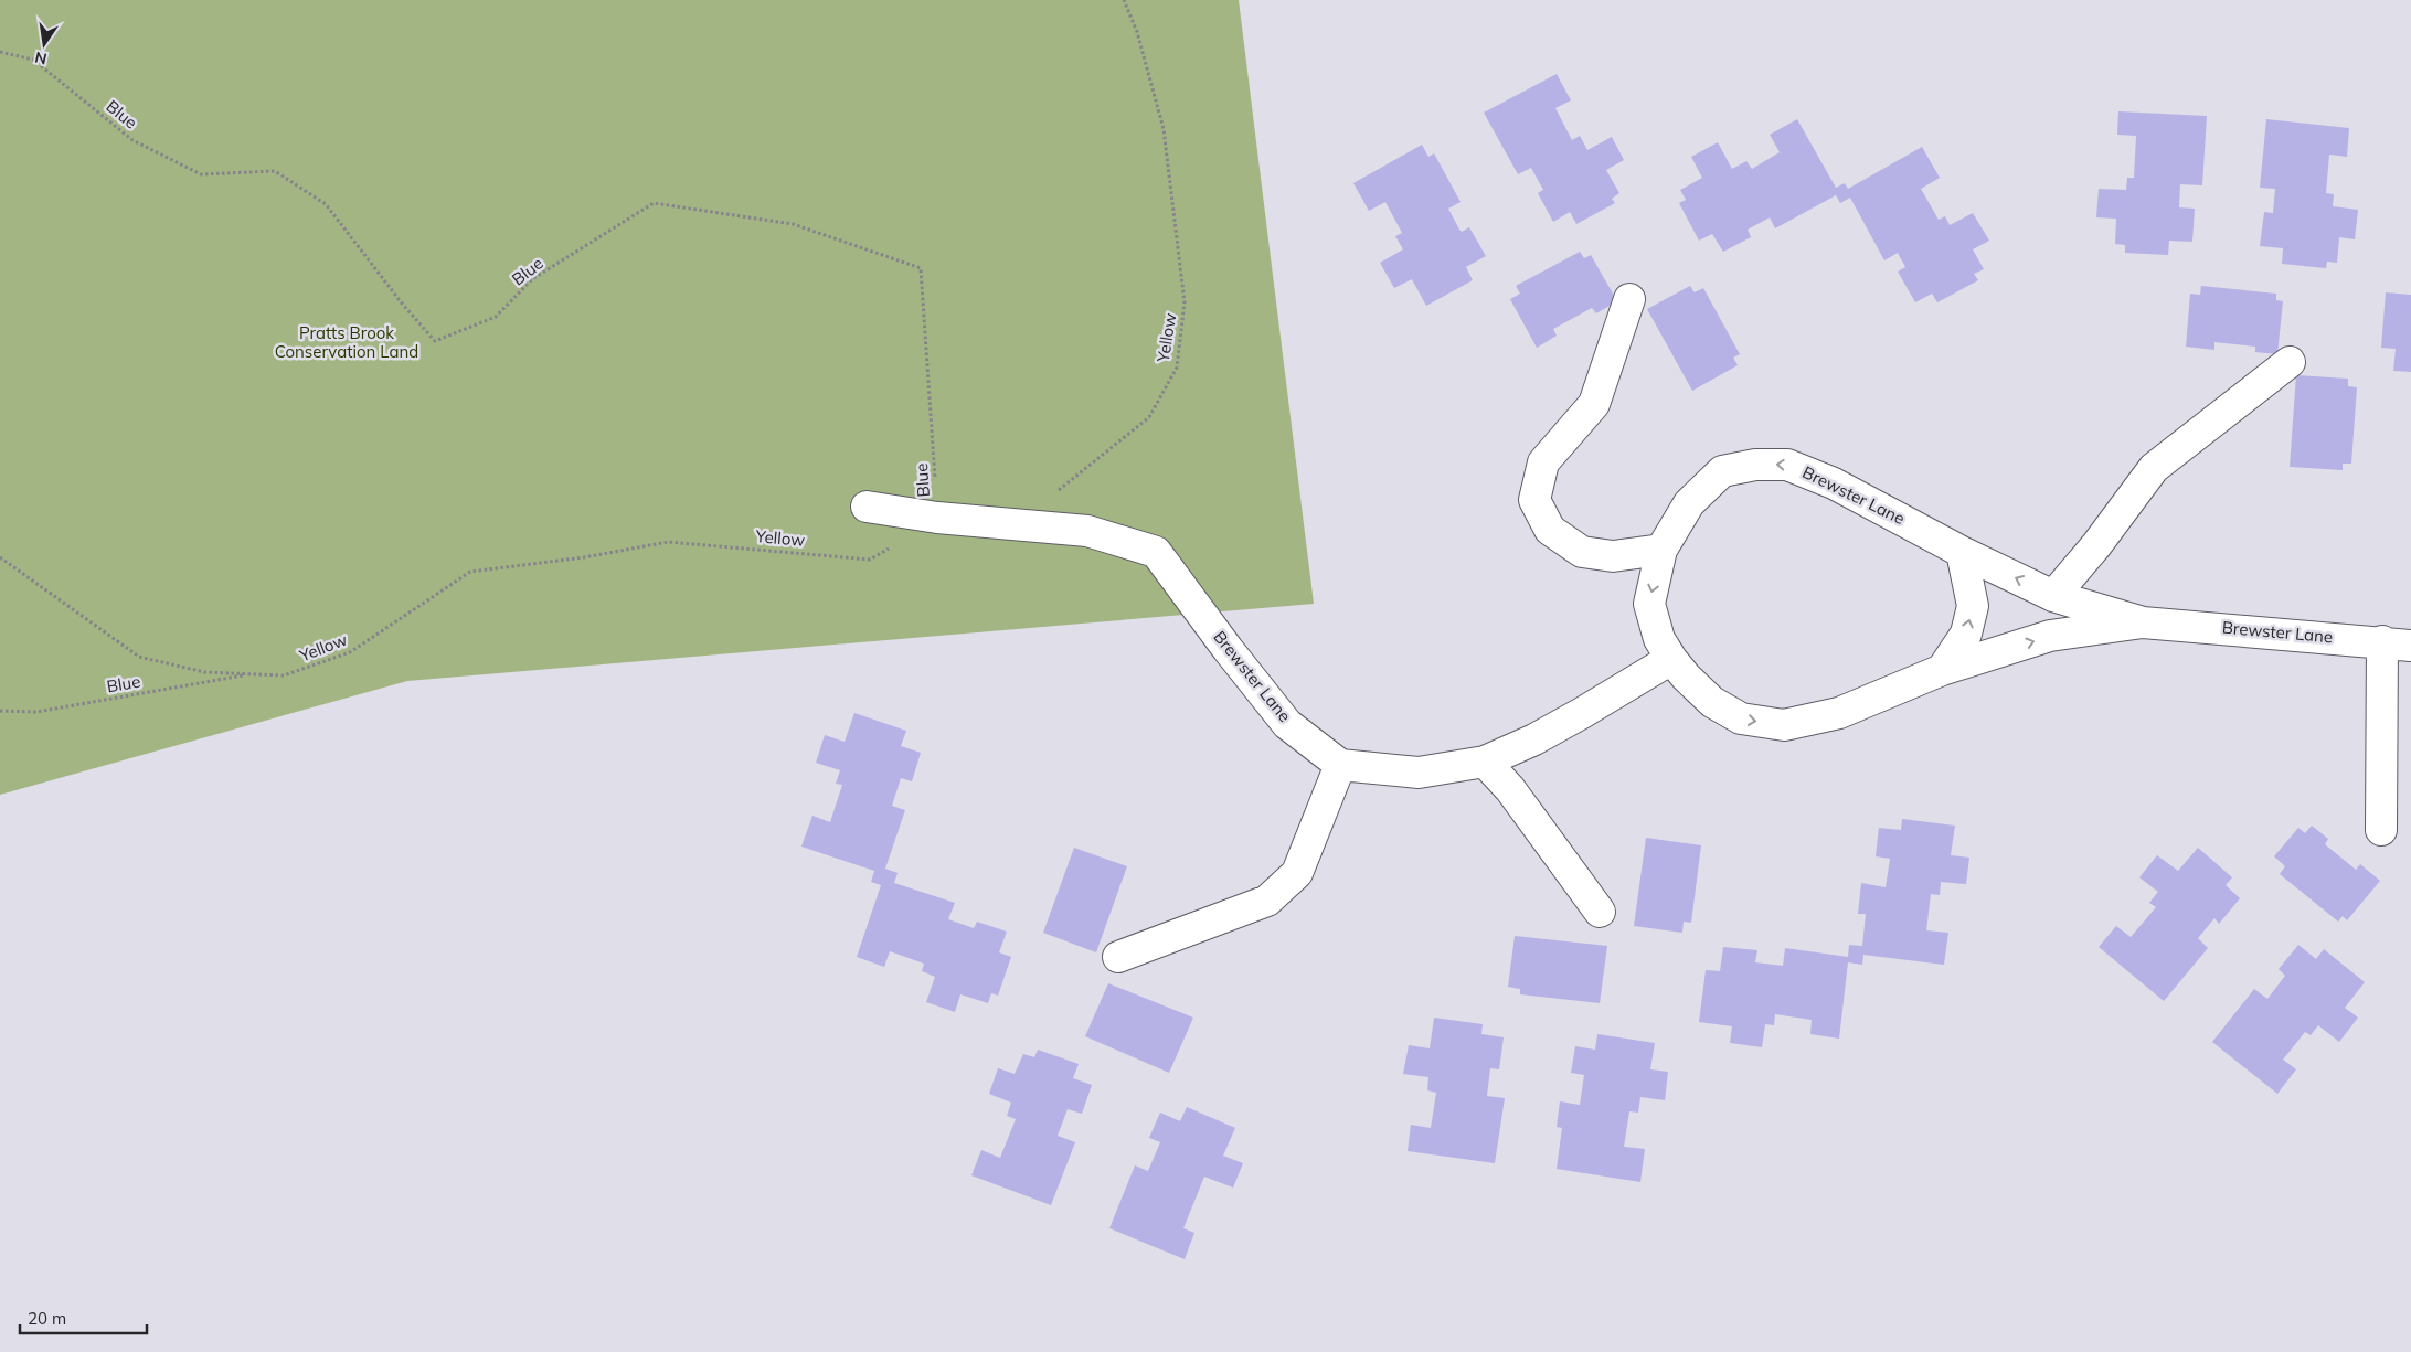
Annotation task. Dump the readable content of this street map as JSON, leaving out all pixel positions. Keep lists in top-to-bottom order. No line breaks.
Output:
{"streets":{"street":["Brewster Lane"],"path":["Blue","Yellow"]},"crossings":[["Blue","Yellow"],["Blue","Brewster Lane"],["Yellow","Brewster Lane"]],"parks":["Pratts Brook Conservation Land"],"scale_bar":"20 m","north":"bottom"}
